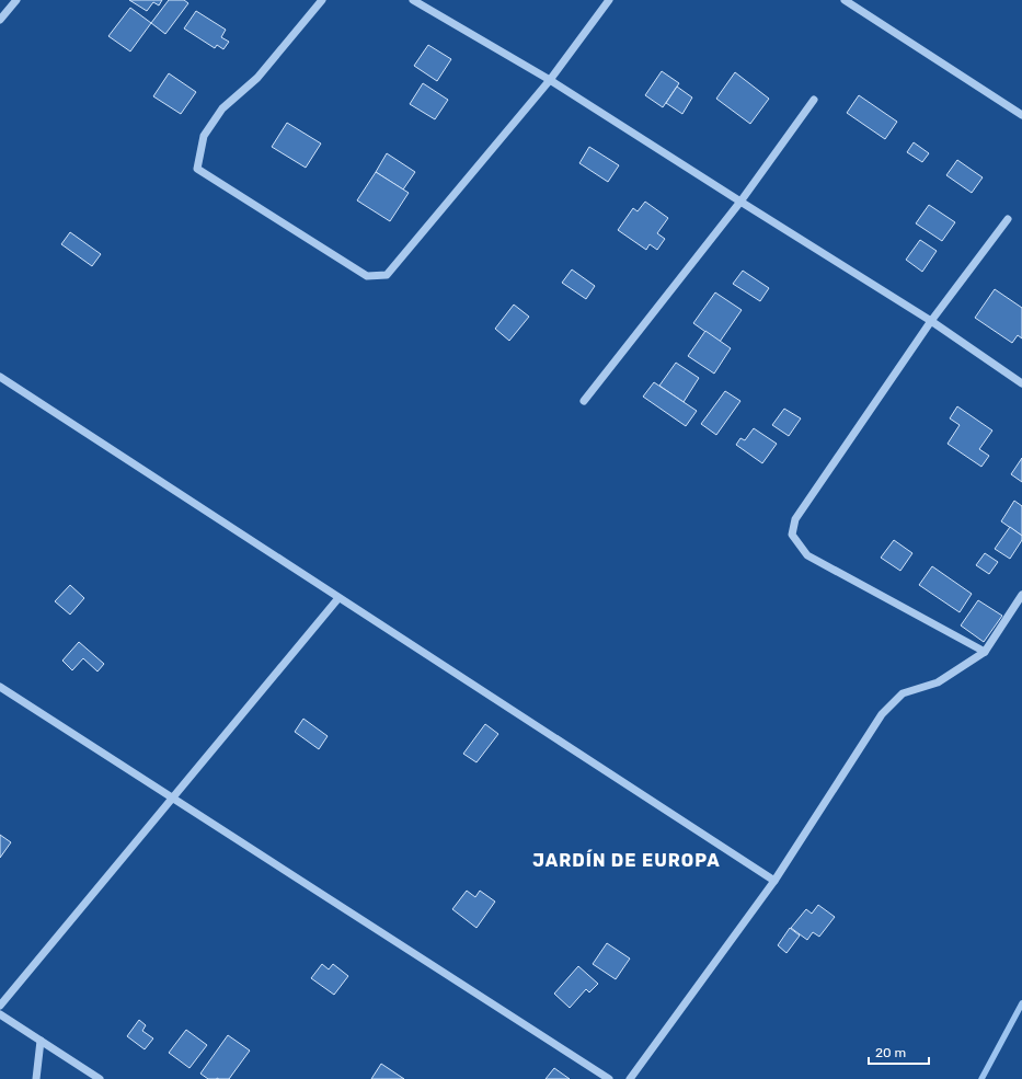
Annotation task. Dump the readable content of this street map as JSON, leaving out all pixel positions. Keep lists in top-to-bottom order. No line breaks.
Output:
{"districts":["JARDÍN DE EUROPA"],"scale_bar":"20 m"}
